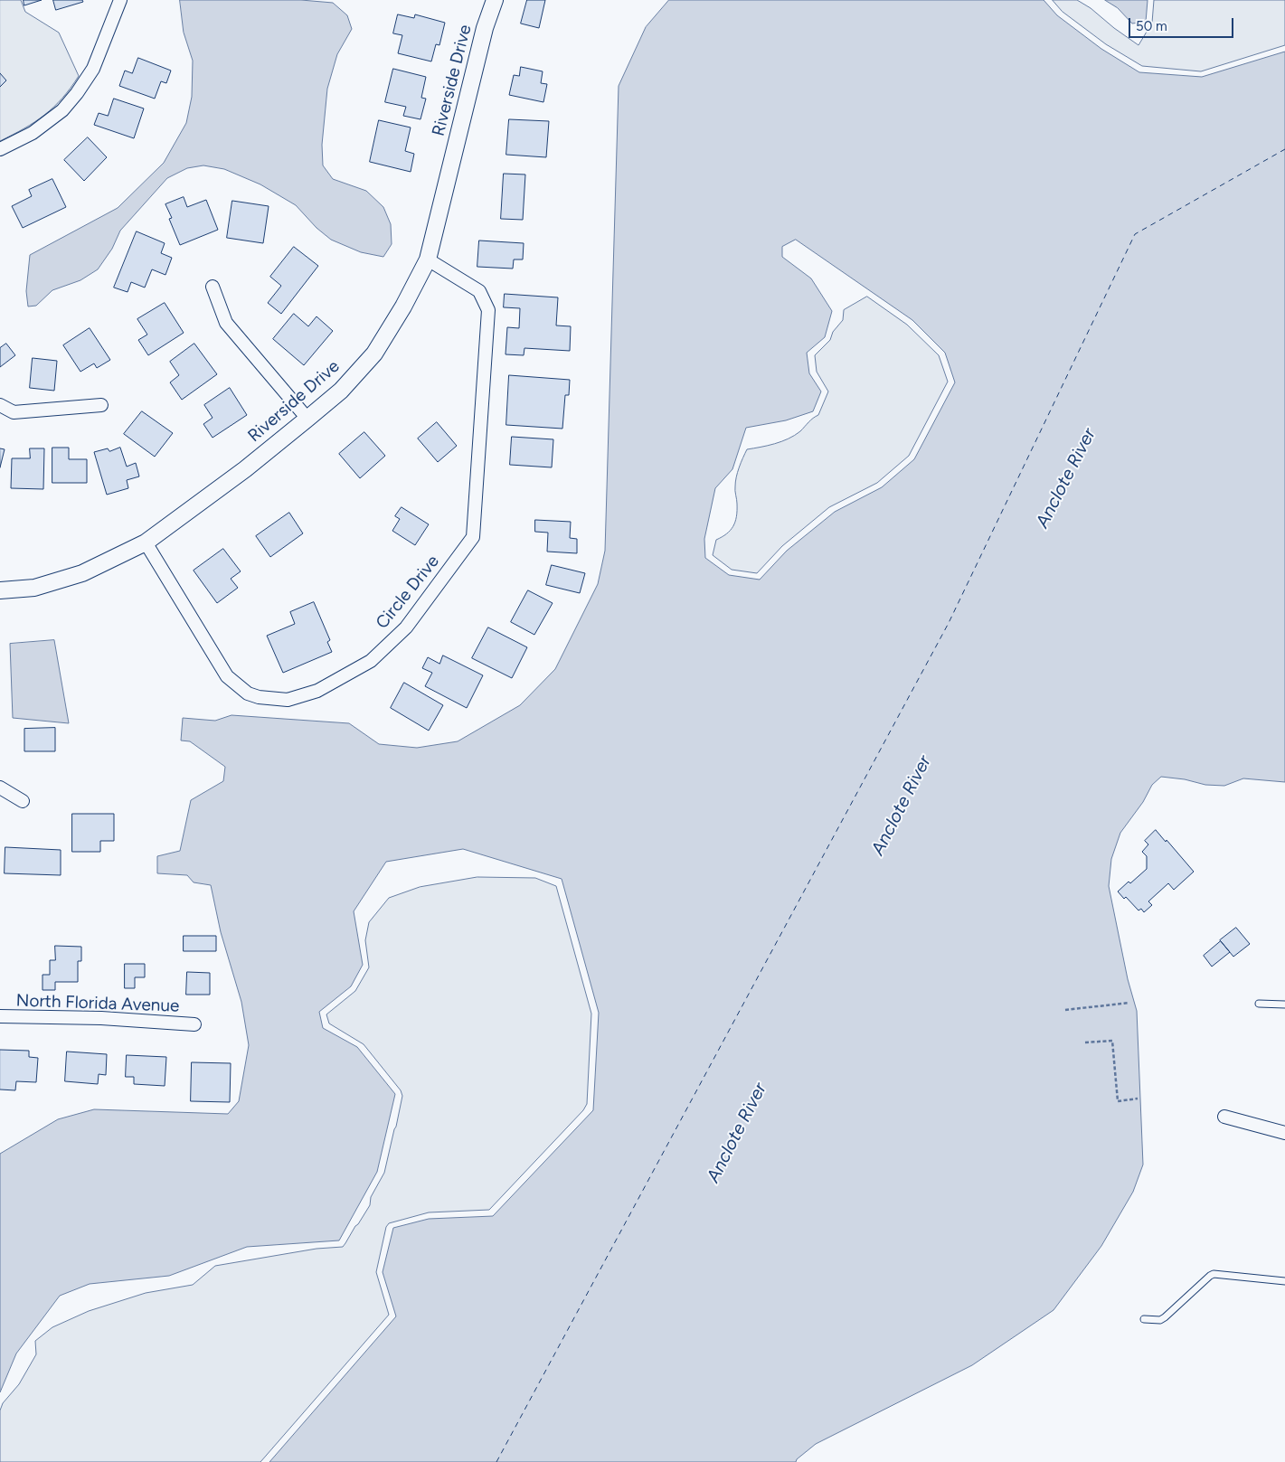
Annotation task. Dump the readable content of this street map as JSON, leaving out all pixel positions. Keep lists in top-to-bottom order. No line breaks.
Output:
{"streets":{"street":["Riverside Drive","Circle Drive","North Florida Avenue"]},"crossings":[["Riverside Drive","Circle Drive"]],"water":["Anclote River"],"scale_bar":"50 m"}
